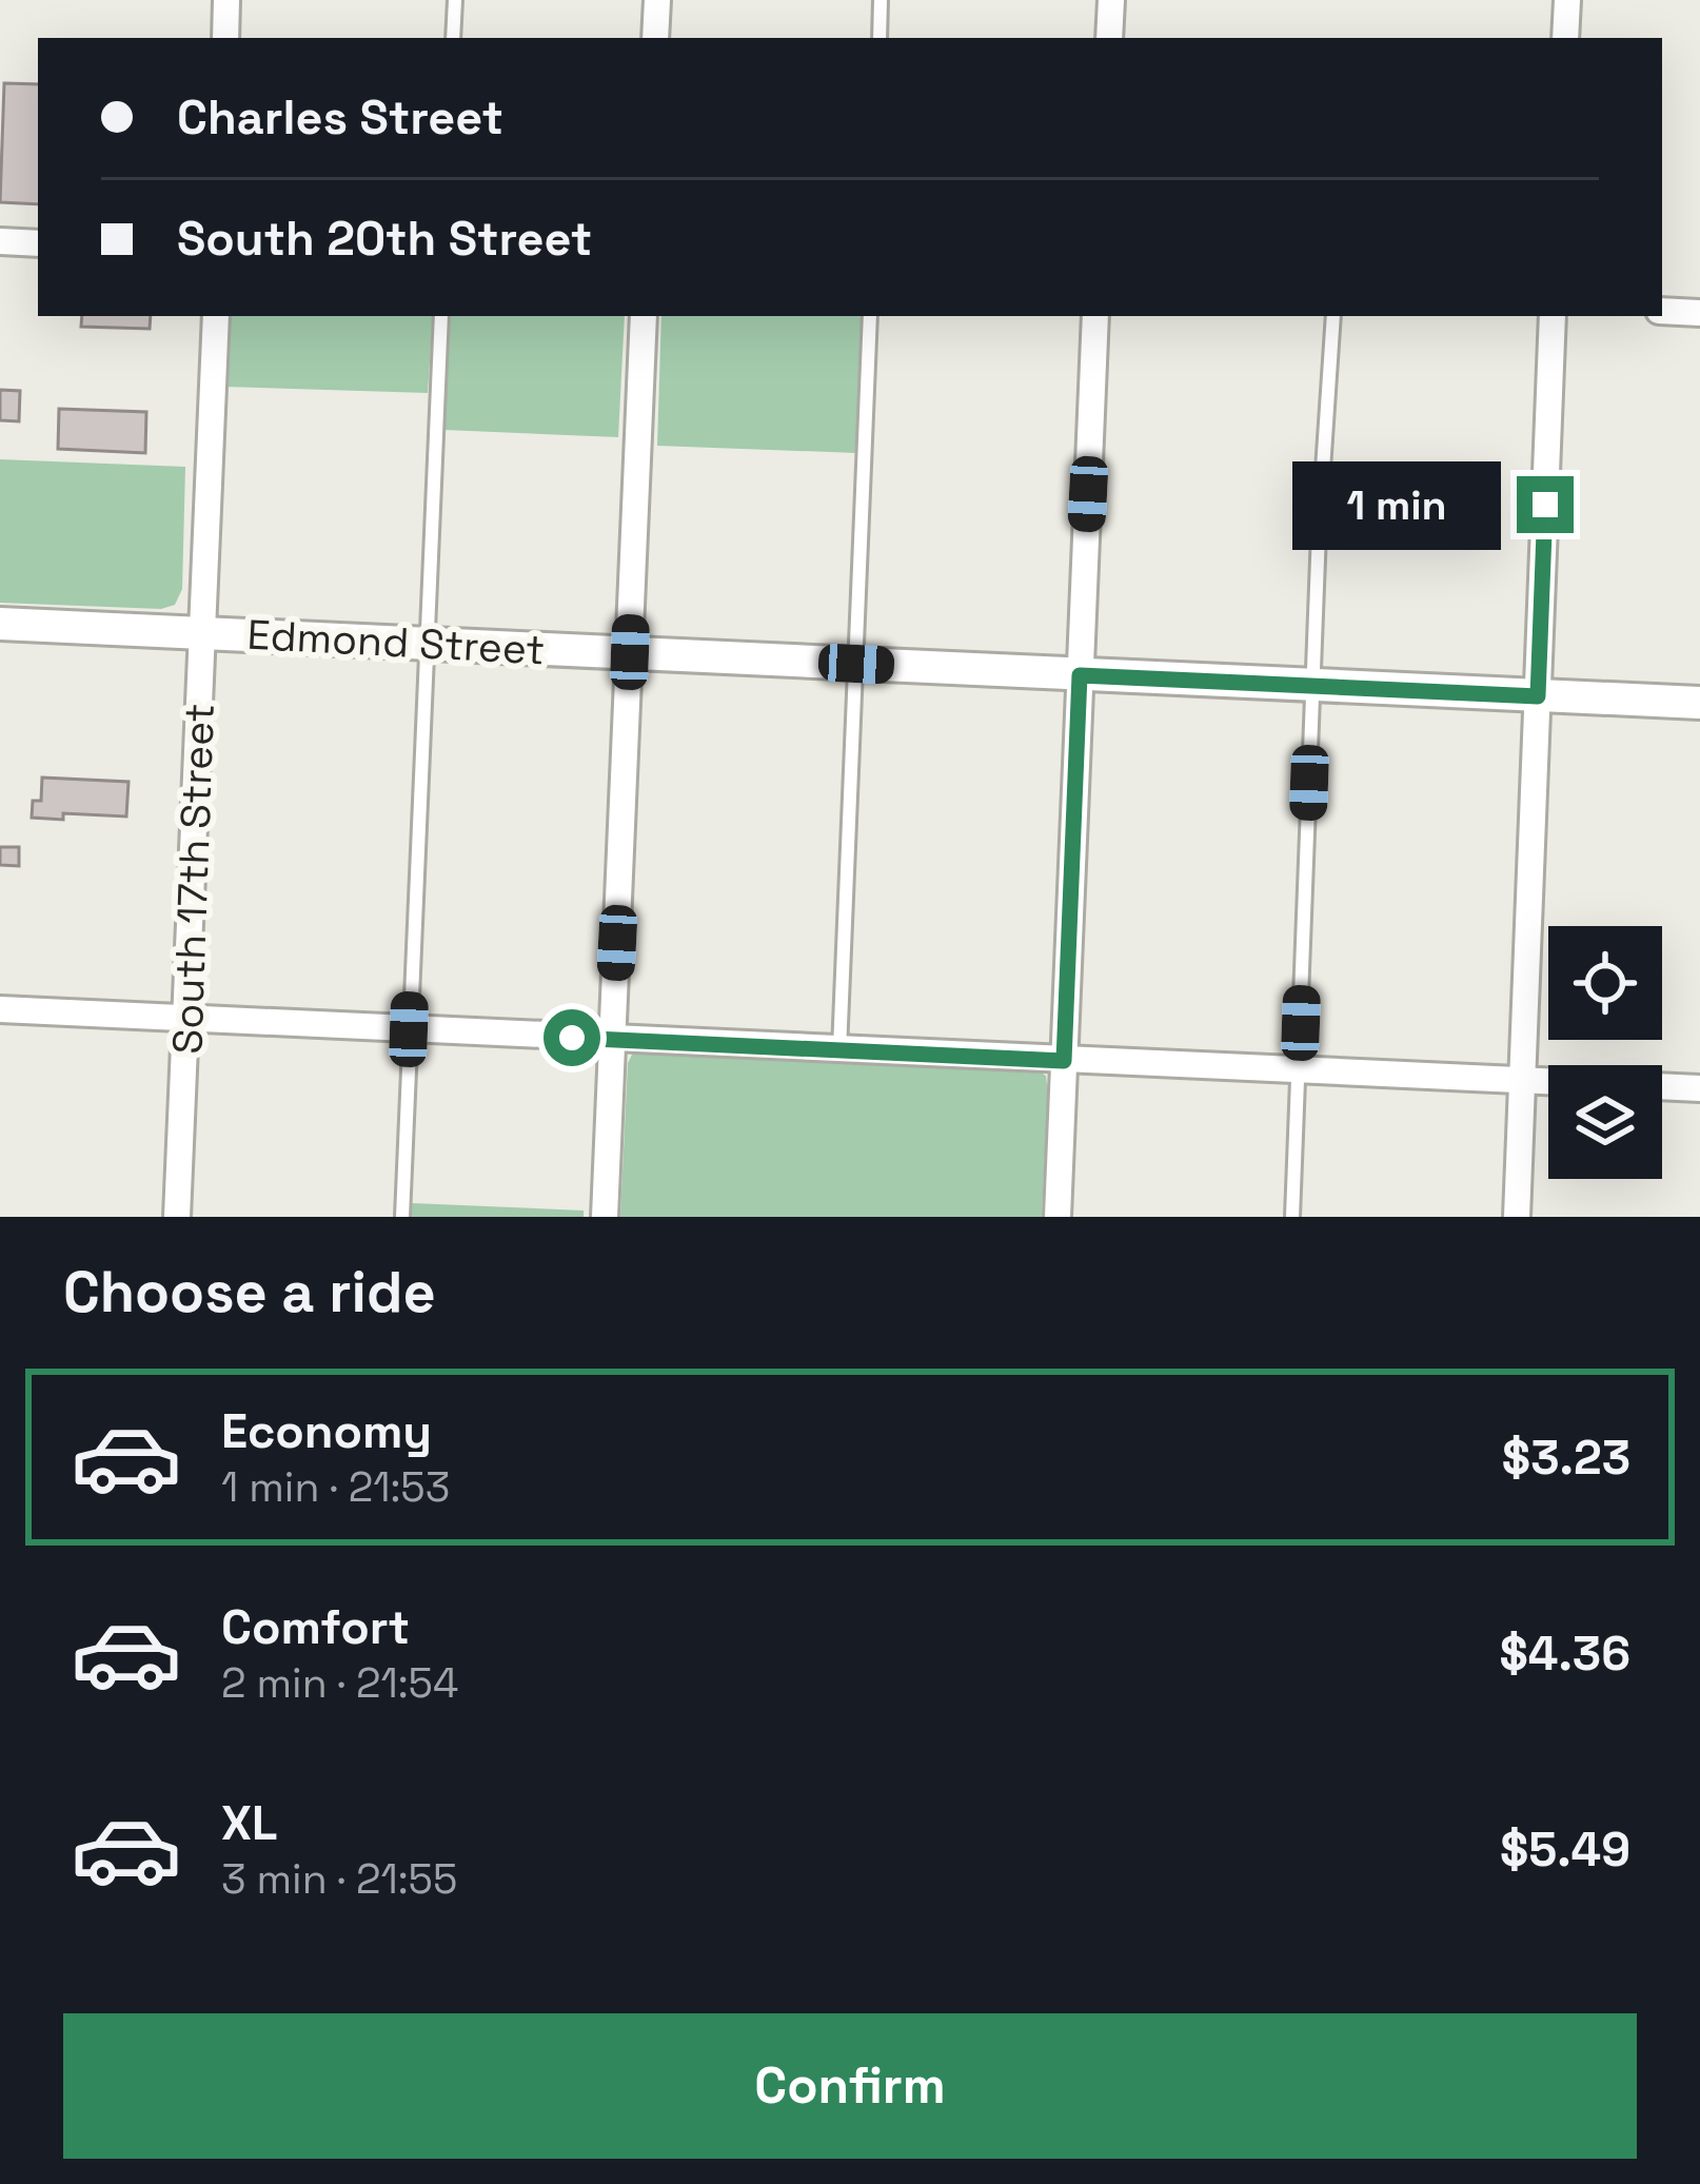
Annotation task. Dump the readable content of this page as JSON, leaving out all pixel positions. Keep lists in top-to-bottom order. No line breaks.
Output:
{"streets":{"street":["Edmond Street","South 17th Street"]},"crossings":[["Edmond Street","South 17th Street"]],"page":{"banner":["Charles Street","South 20th Street"],"bubble":"1 min","heading":"Choose a ride","list":[{"name":"Economy","note":"1 min · 21:53","value":"$3.23"},{"name":"Comfort","note":"2 min · 21:54","value":"$4.36"},{"name":"XL","note":"3 min · 21:55","value":"$5.49"}],"buttons":"Confirm"}}
